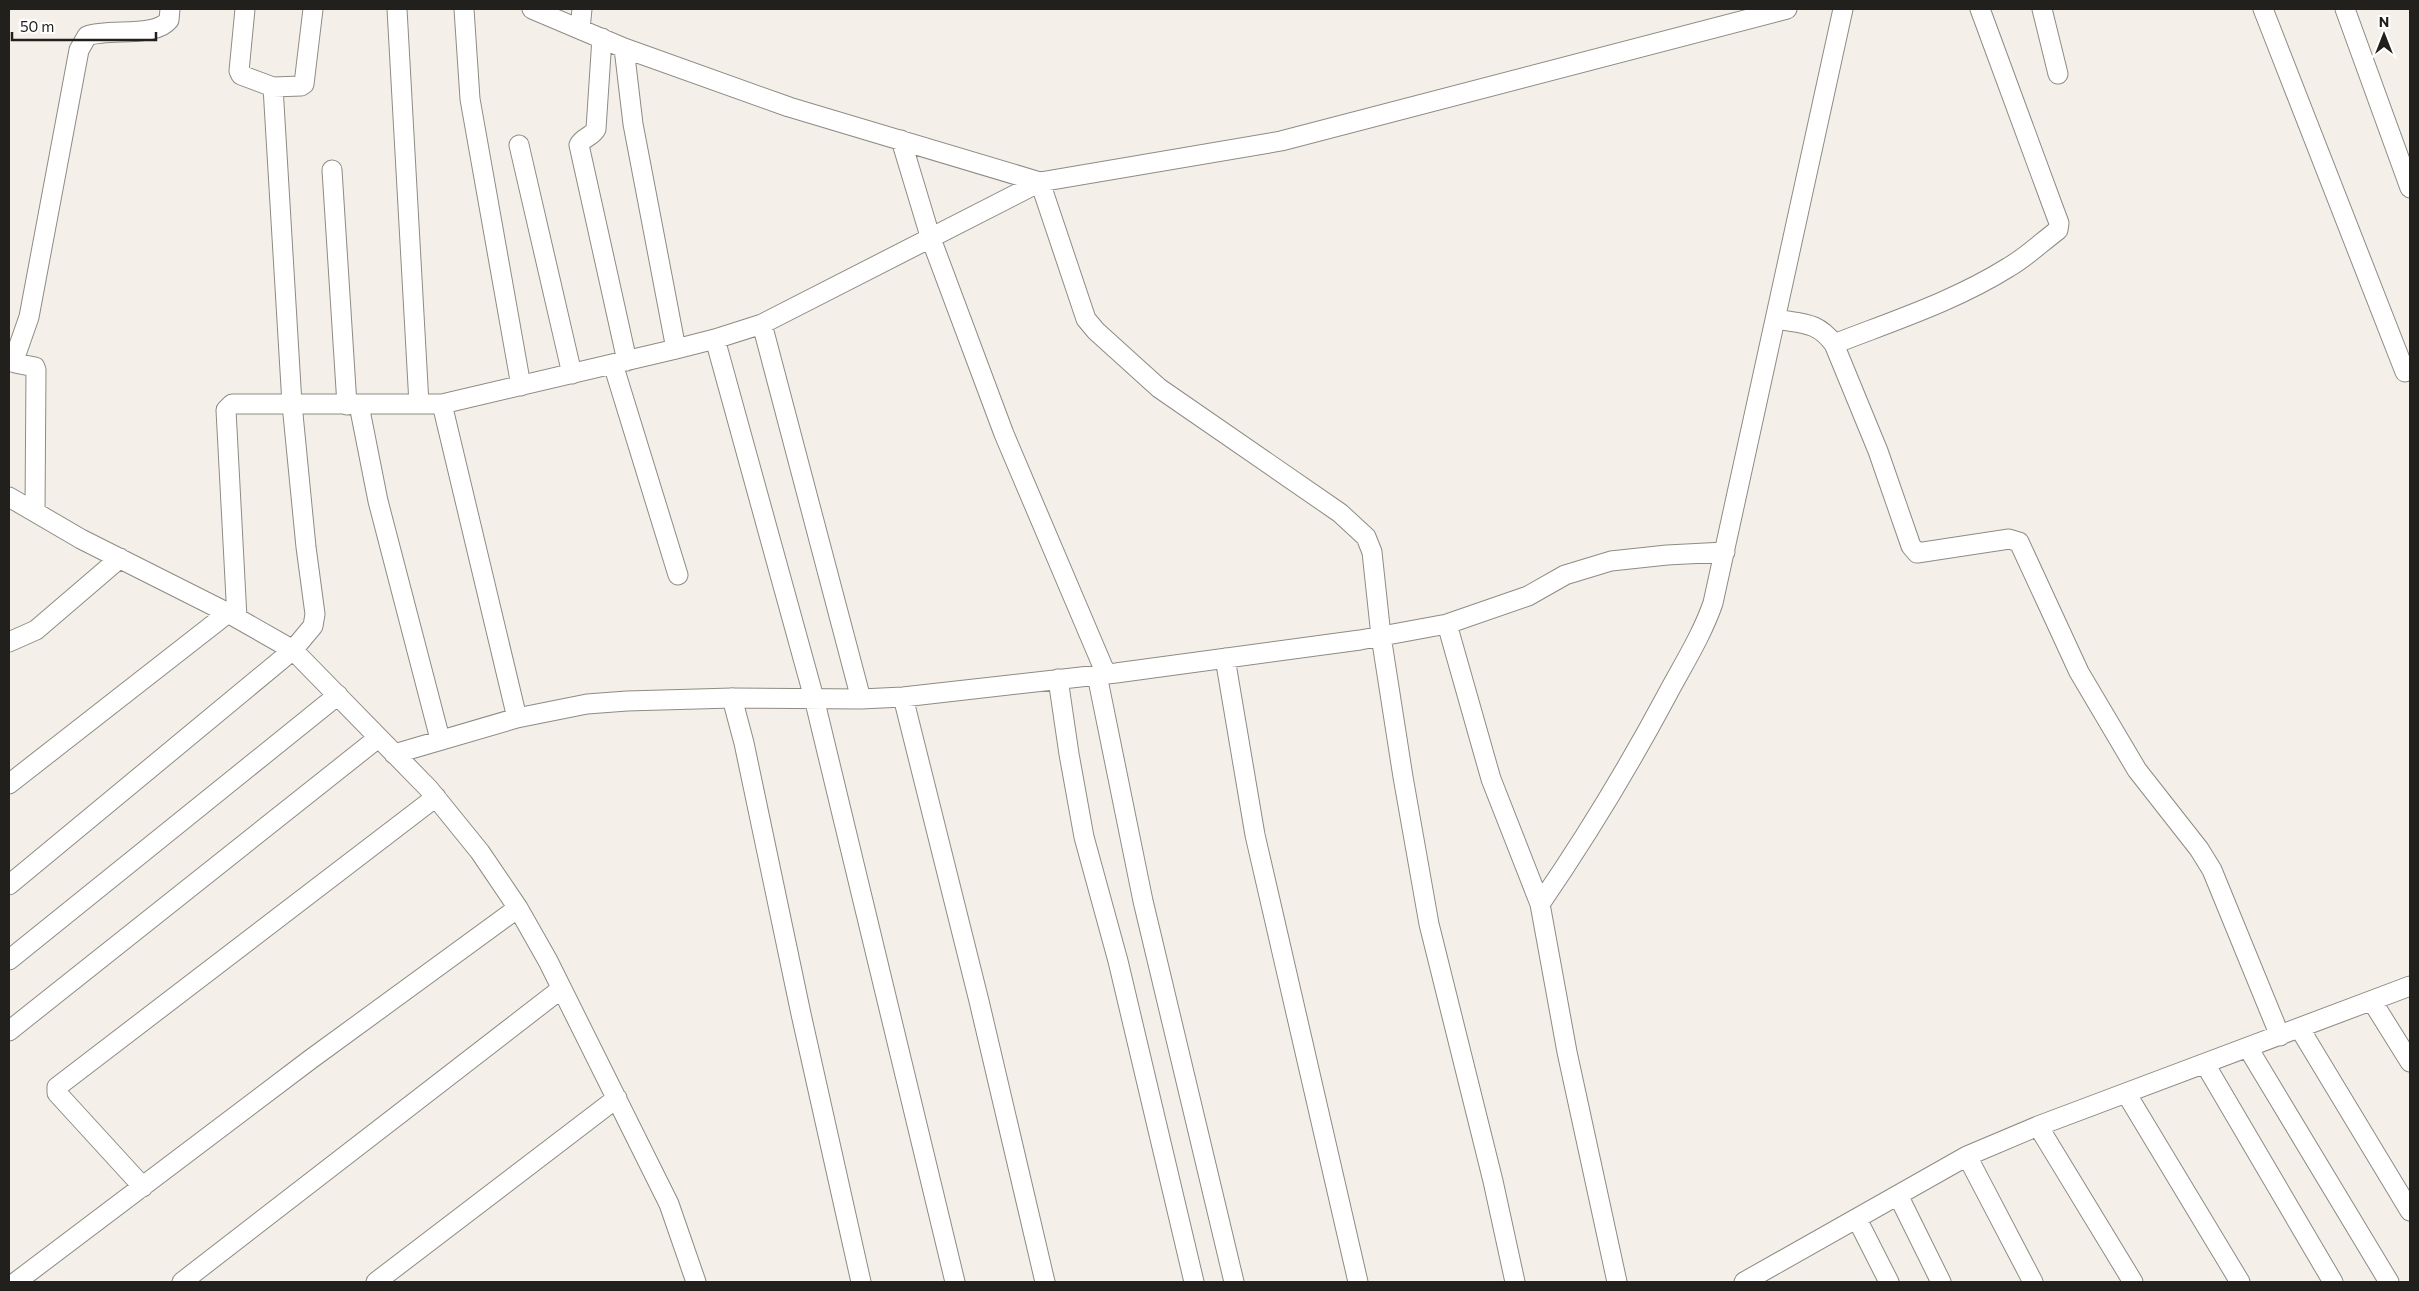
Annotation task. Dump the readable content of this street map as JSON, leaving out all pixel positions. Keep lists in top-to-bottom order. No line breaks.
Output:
{"scale_bar":"50 m","north":"top"}
